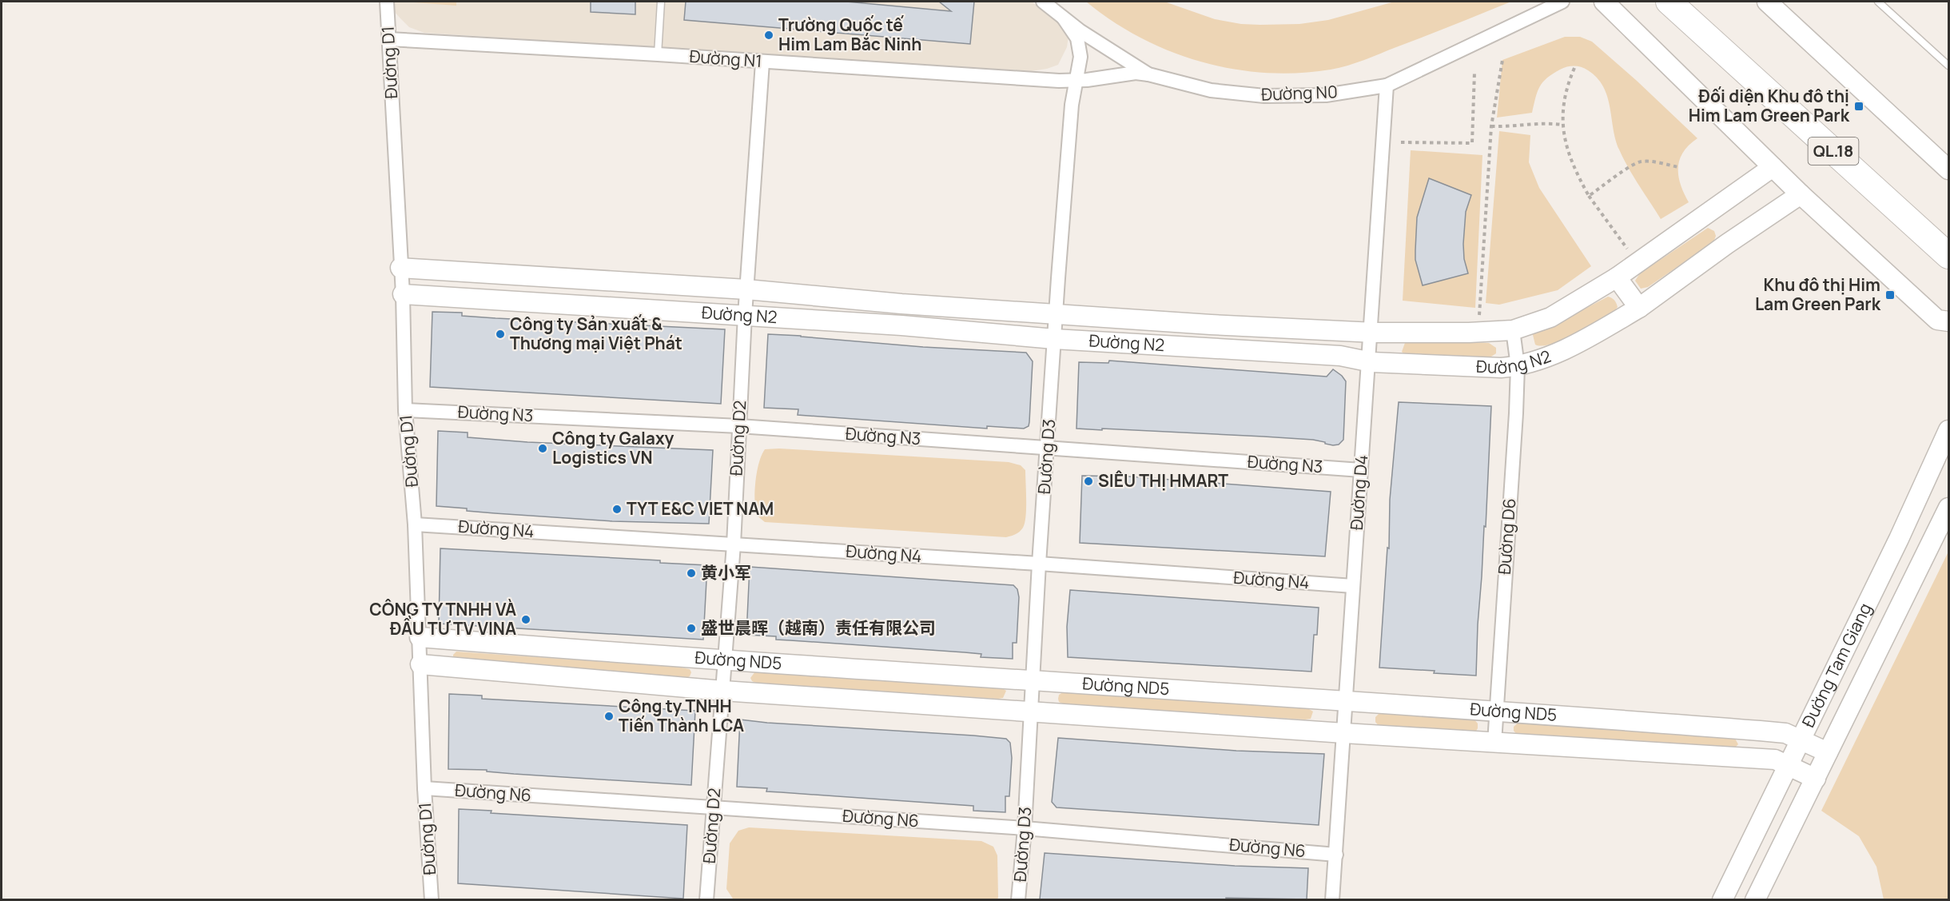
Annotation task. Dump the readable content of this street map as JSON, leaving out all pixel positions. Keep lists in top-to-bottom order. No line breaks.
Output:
{"streets":{"highway":["QL.18"],"street":["Đường N1","Đường D1","Đường N0","Đường N2","Đường N3","Đường D2","Đường D3","Đường D4","Đường N4","Đường D6","Đường ND5","Đường Tam Giang","Đường N6"]},"crossings":[["Đường N1","Đường D1"],["Đường N1","Đường N0"],["Đường N1","Đường D2"],["Đường N1","Đường D3"],["Đường D1","Đường N2"],["Đường D1","Đường N3"],["Đường D1","Đường N4"],["Đường D1","Đường ND5"],["Đường D1","Đường N6"],["Đường N0","Đường D3"],["Đường N0","Đường D4"],["Đường N2","Đường D2"],["Đường N2","Đường D3"],["Đường N2","Đường D4"],["Đường N2","Đường D6"],["Đường N3","Đường D2"],["Đường N3","Đường D3"],["Đường N3","Đường D4"],["Đường D2","Đường N4"],["Đường D2","Đường ND5"],["Đường D2","Đường N6"],["Đường D3","Đường N4"],["Đường D3","Đường ND5"],["Đường D3","Đường N6"],["Đường D4","Đường N4"],["Đường D4","Đường ND5"],["Đường D4","Đường N6"],["Đường D6","Đường ND5"],["Đường ND5","Đường Tam Giang"]],"places":{"other":["Trường Quốc tế Him Lam Bắc Ninh","Công ty Sản xuất & Thương mại Việt Phát","Công ty Galaxy Logistics VN","SIÊU THỊ HMART","TYT E&C VIET NAM","黄小军","CÔNG TY TNHH VÀ ĐẦU TƯ TV VINA","盛世晨晖（越南）责任有限公司","Công ty TNHH Tiến Thành LCA"],"transit":["Đối diện Khu đô thị Him Lam Green Park","Khu đô thị Him Lam Green Park"]}}
